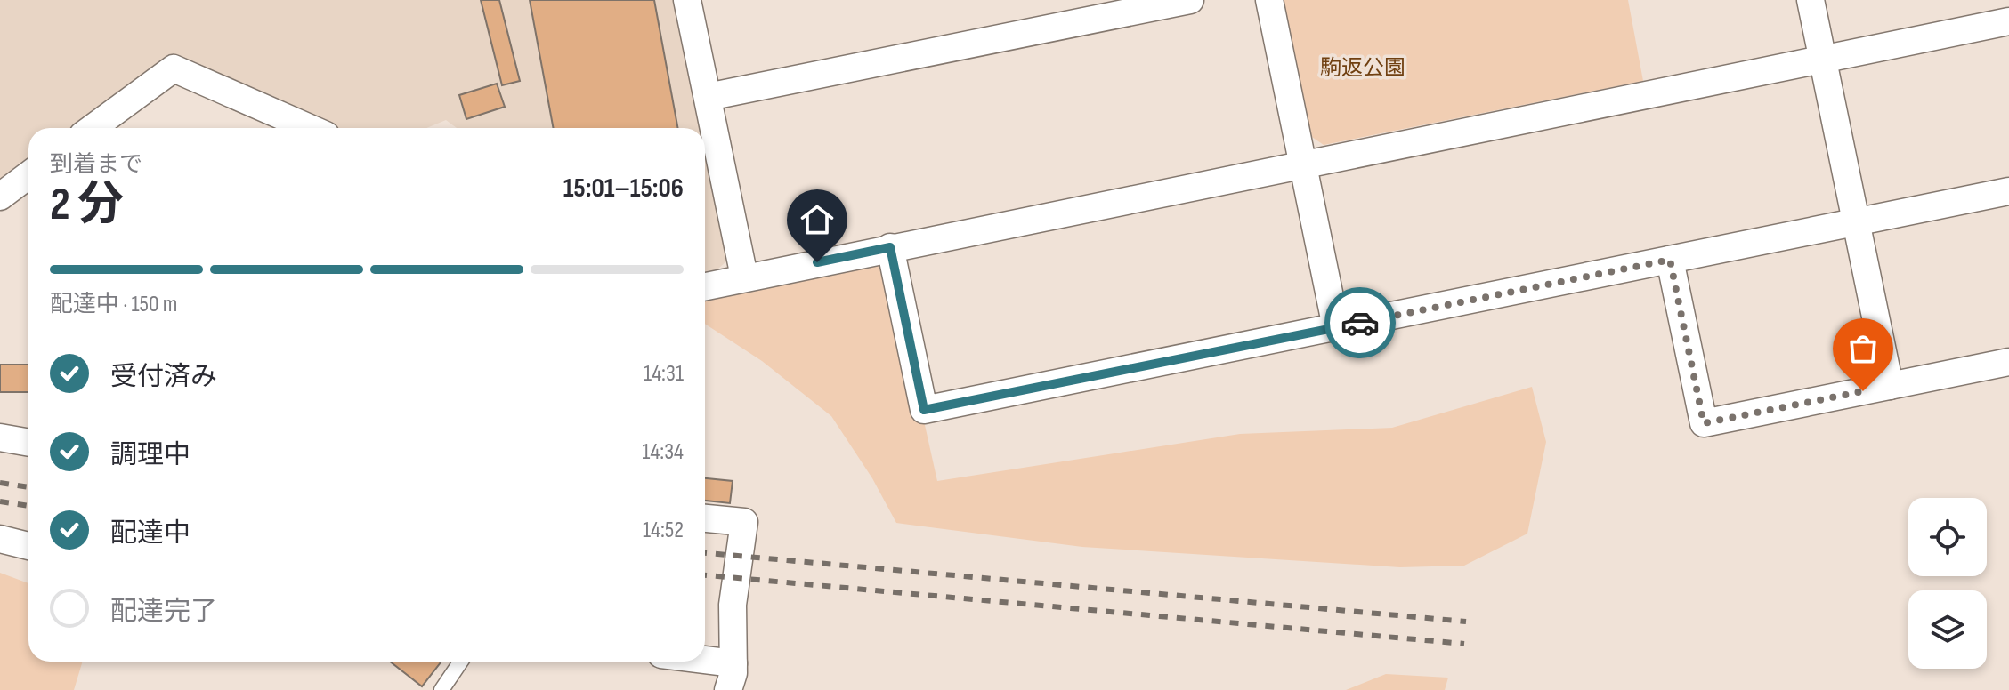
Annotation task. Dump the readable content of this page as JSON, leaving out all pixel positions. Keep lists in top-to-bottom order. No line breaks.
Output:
{"parks":["駒返公園"],"page":{"heading":["2 分","到着まで","15:01–15:06"],"bar":"配達中 · 150 m","list":[["受付済み","14:31"],["調理中","14:34"],["配達中","14:52"],"配達完了"]}}
